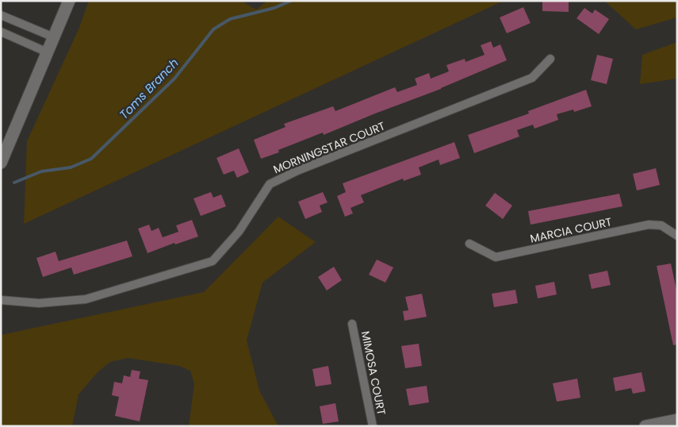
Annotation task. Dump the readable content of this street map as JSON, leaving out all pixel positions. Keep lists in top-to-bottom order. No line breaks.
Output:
{"streets":{"street":["MORNINGSTAR COURT","MARCIA COURT","MIMOSA COURT"]},"water":["Toms Branch"]}
